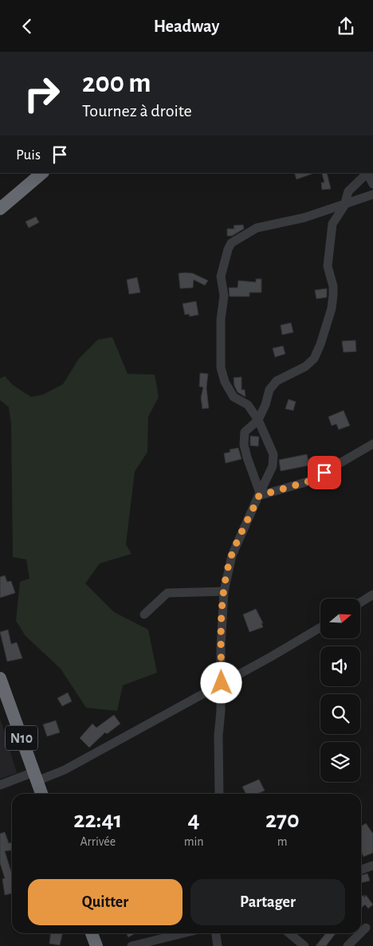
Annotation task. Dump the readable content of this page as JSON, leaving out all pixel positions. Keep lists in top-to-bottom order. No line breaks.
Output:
{"streets":{"highway":["N10"]},"north":"right","page":{"header":"Headway","turn":["200 m","Tournez à droite"],"then":"Puis","eta":["22:41","Arrivée","4","min","270","m"],"buttons":["Quitter","Partager"]}}
